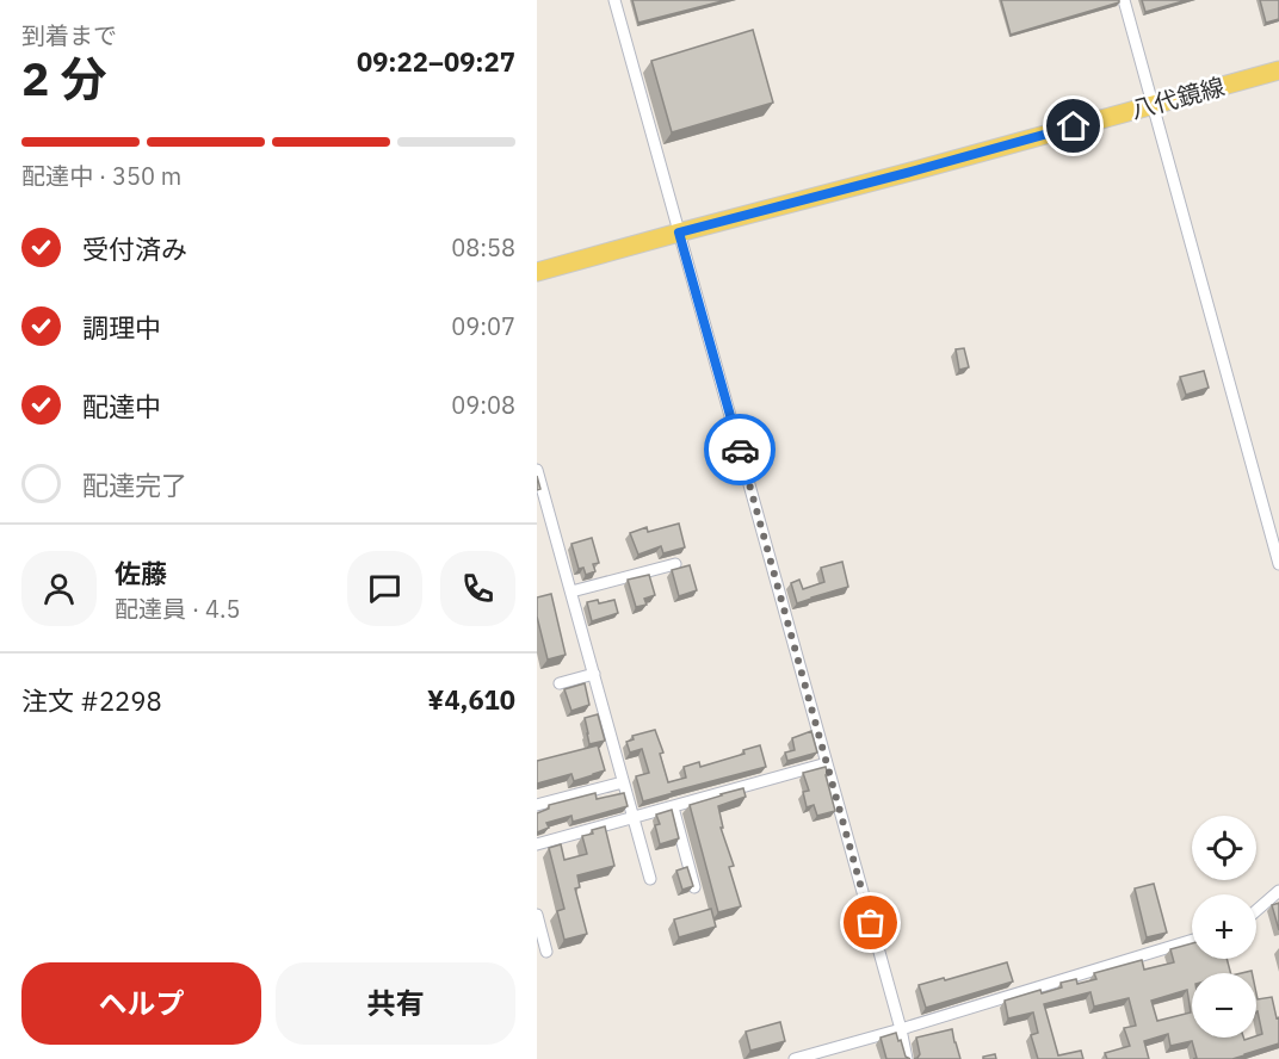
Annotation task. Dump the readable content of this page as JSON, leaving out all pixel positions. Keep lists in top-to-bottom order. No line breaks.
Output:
{"streets":{"main road":["八代鏡線"]},"page":{"heading":["2 分","到着まで","09:22–09:27"],"panel":["佐藤","配達員 · 4.5","注文 #2298","¥4,610"],"bar":"配達中 · 350 m","list":[["受付済み","08:58"],["調理中","09:07"],["配達中","09:08"],"配達完了"],"map_buttons":["+","−"],"buttons":["ヘルプ","共有"]}}
